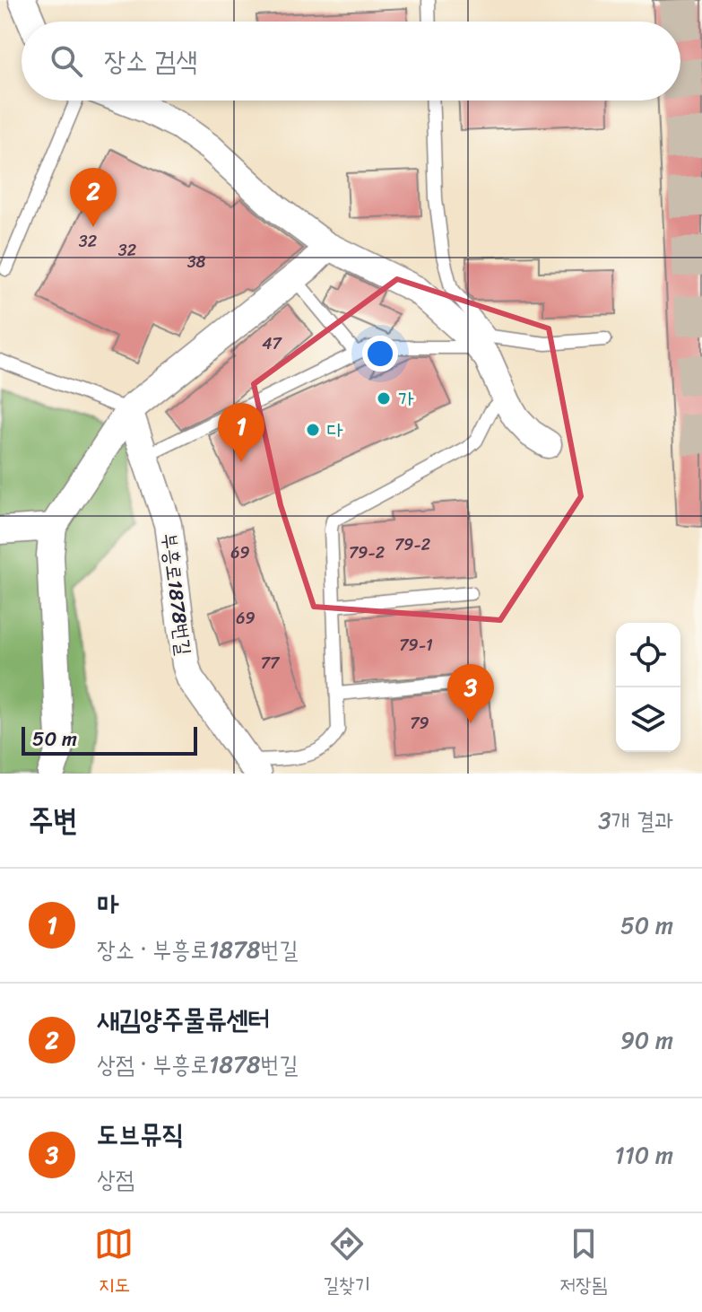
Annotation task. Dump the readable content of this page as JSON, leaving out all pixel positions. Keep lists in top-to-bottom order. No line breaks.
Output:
{"streets":{"street":["부흥로1878번길"]},"places":["가","다"],"house_numbers":["32","32","38","47","79-2","69","79-2","69","79-1","77","79"],"scale_bar":"50 m","page":{"search":"장소 검색","pins":["2","1","3"],"scale":"50 m","heading":["주변","3개 결과"],"list":[{"mark":"1","name":"마","note":"장소 · 부흥로1878번길","value":"50 m"},{"mark":"2","name":"새김양주물류센터","note":"상점 · 부흥로1878번길","value":"90 m"},{"mark":"3","name":"도브뮤직","note":"상점","value":"110 m"}],"nav":["지도","길찾기","저장됨"]}}
